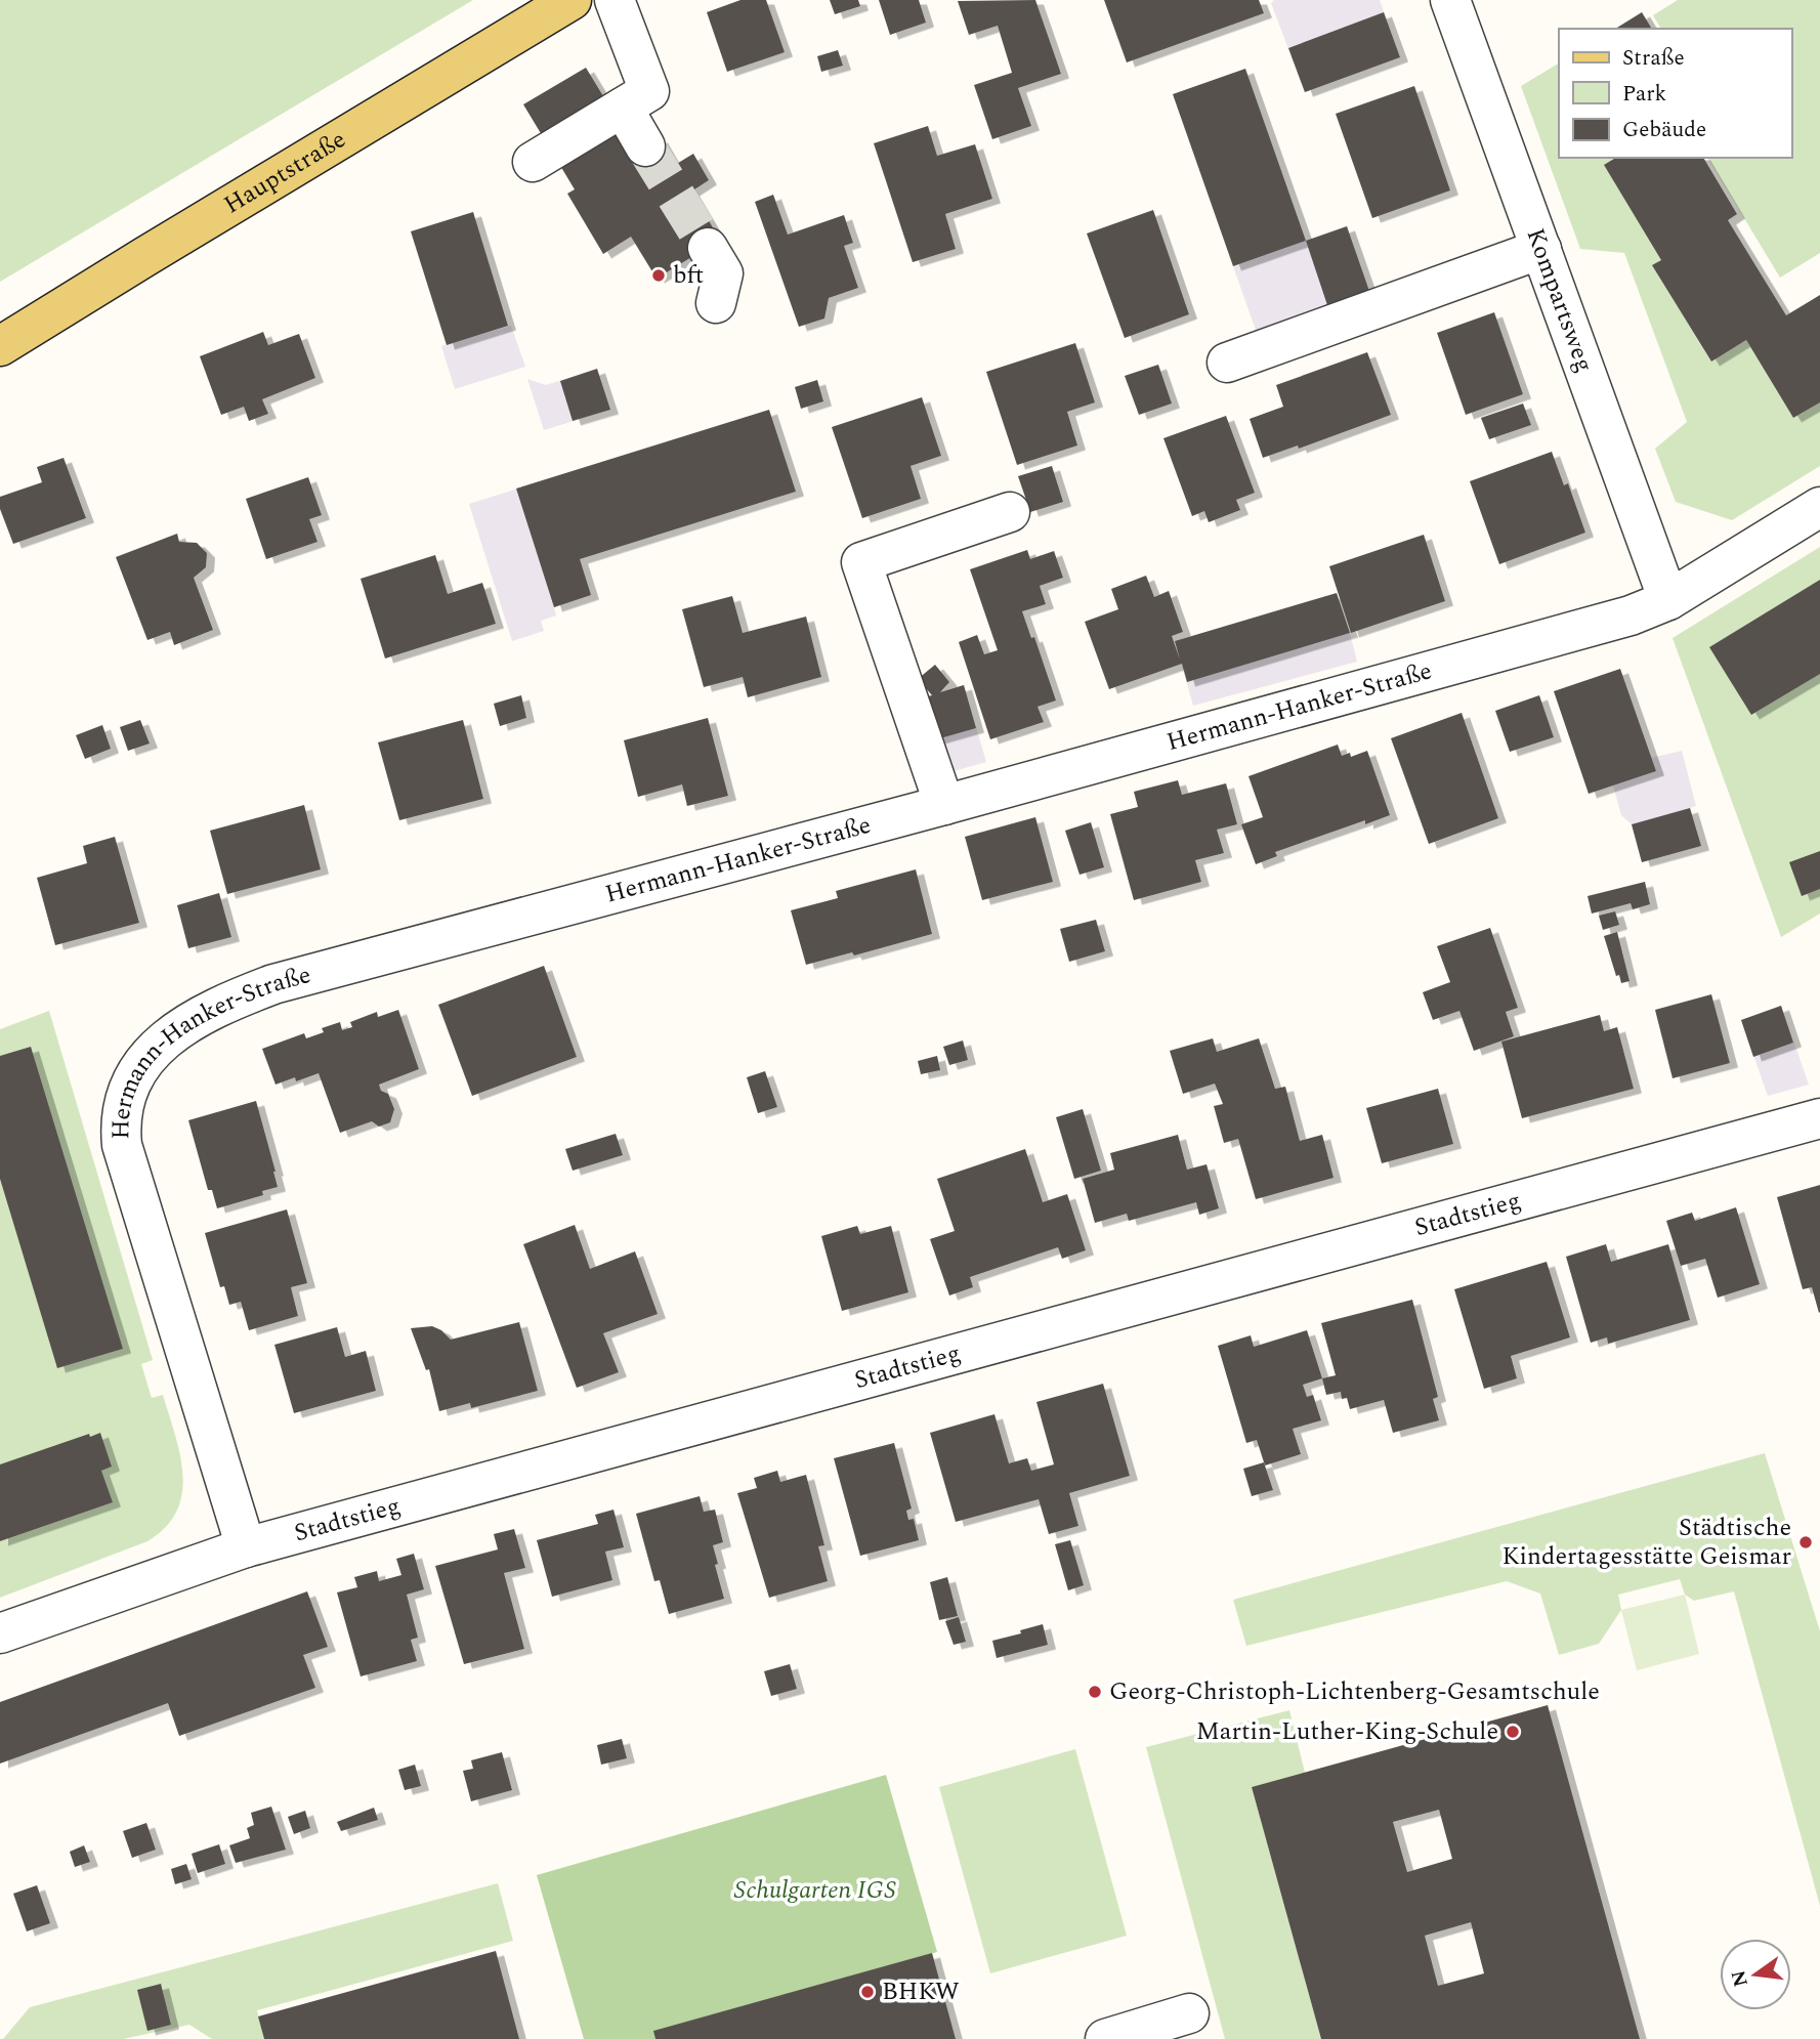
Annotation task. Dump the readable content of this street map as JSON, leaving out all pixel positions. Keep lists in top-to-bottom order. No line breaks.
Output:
{"streets":{"main road":["Hauptstraße"],"street":["Kompartsweg","Hermann-Hanker-Straße","Stadtstieg"]},"crossings":[["Kompartsweg","Hermann-Hanker-Straße"],["Hermann-Hanker-Straße","Stadtstieg"]],"parks":["Schulgarten IGS"],"places":["bft","Städtische Kindertagesstätte Geismar","Georg-Christoph-Lichtenberg-Gesamtschule","Martin-Luther-King-Schule","BHKW"],"legend":["Straße","Park","Gebäude"],"north":"left"}
